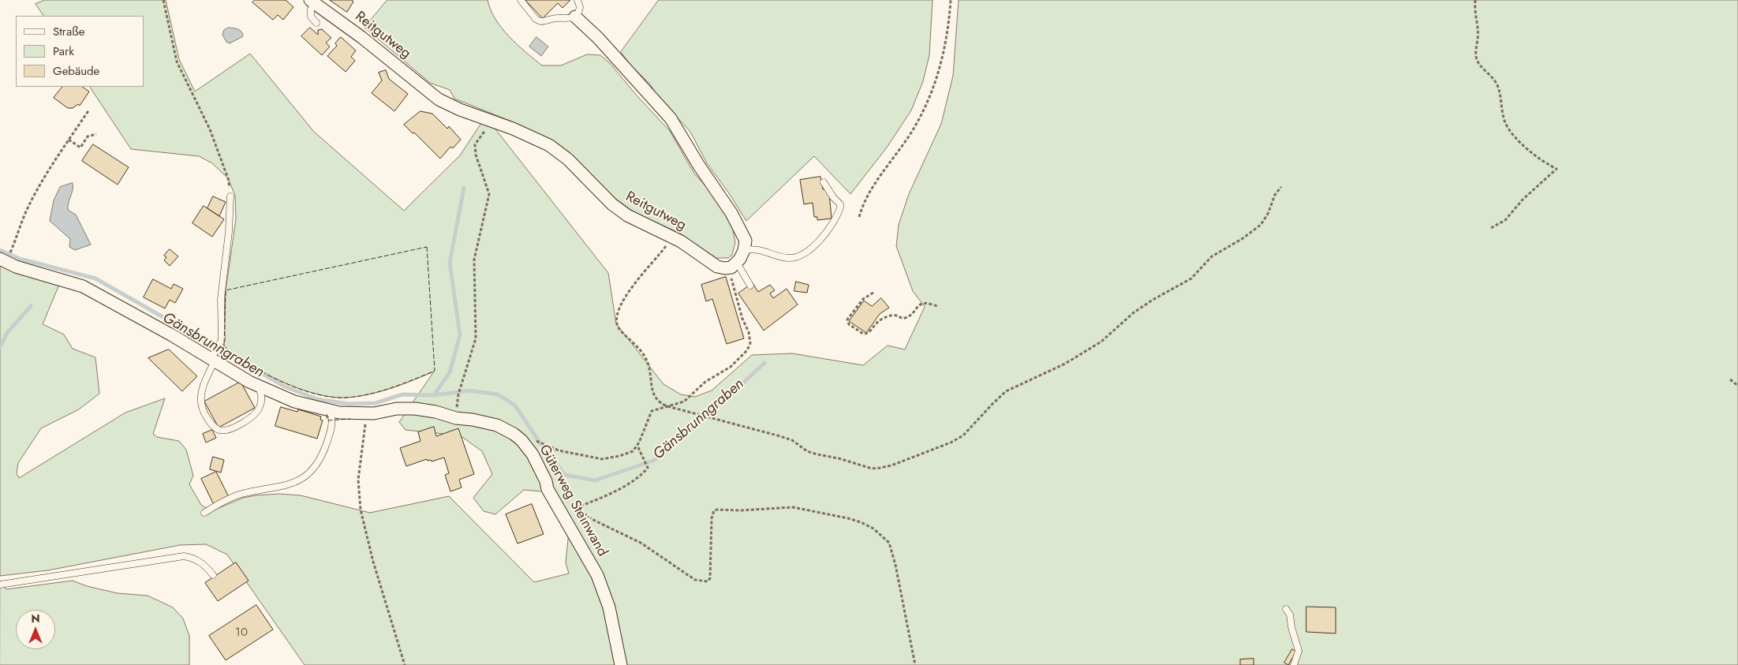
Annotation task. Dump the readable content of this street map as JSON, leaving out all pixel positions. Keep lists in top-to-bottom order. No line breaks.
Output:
{"streets":{"street":["Reitgutweg","Güterweg Steinwand"]},"water":["Gänsbrunngraben"],"house_numbers":["10"],"legend":["Straße","Park","Gebäude"],"north":"top"}
